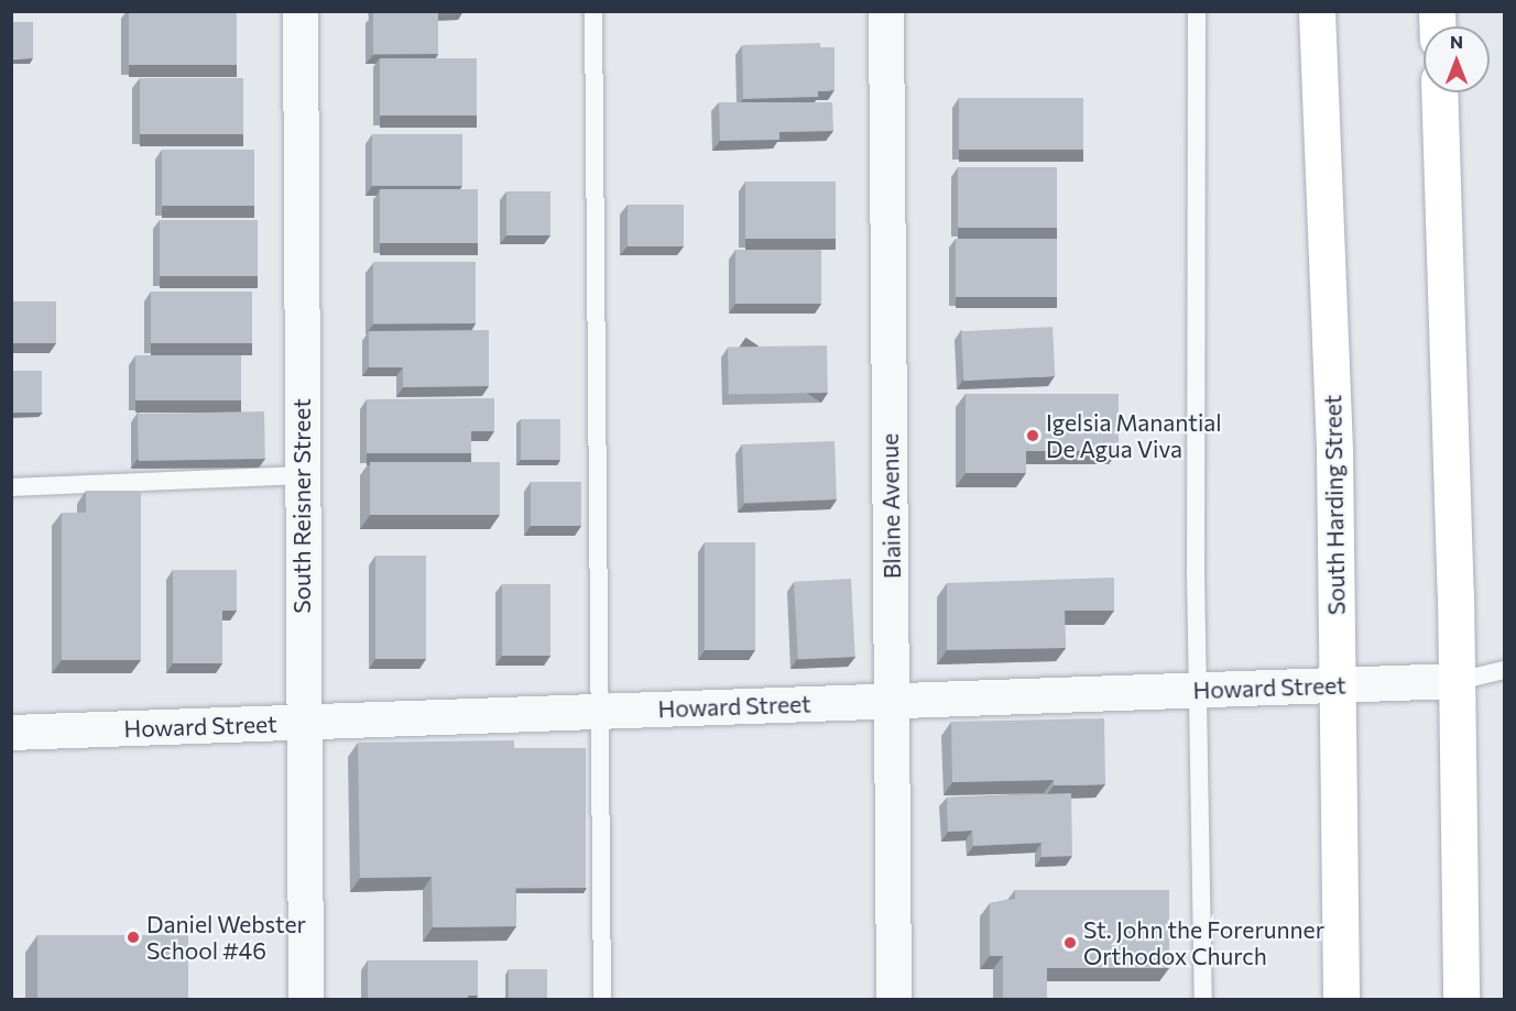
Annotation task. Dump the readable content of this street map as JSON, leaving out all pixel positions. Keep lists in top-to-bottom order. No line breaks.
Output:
{"streets":{"main road":["South Harding Street"],"street":["South Reisner Street","Blaine Avenue","Howard Street"]},"crossings":[["South Harding Street","Howard Street"],["South Reisner Street","Howard Street"],["Blaine Avenue","Howard Street"]],"places":["Igelsia Manantial De Agua Viva","Daniel Webster School #46","St. John the Forerunner Orthodox Church"],"north":"top"}
